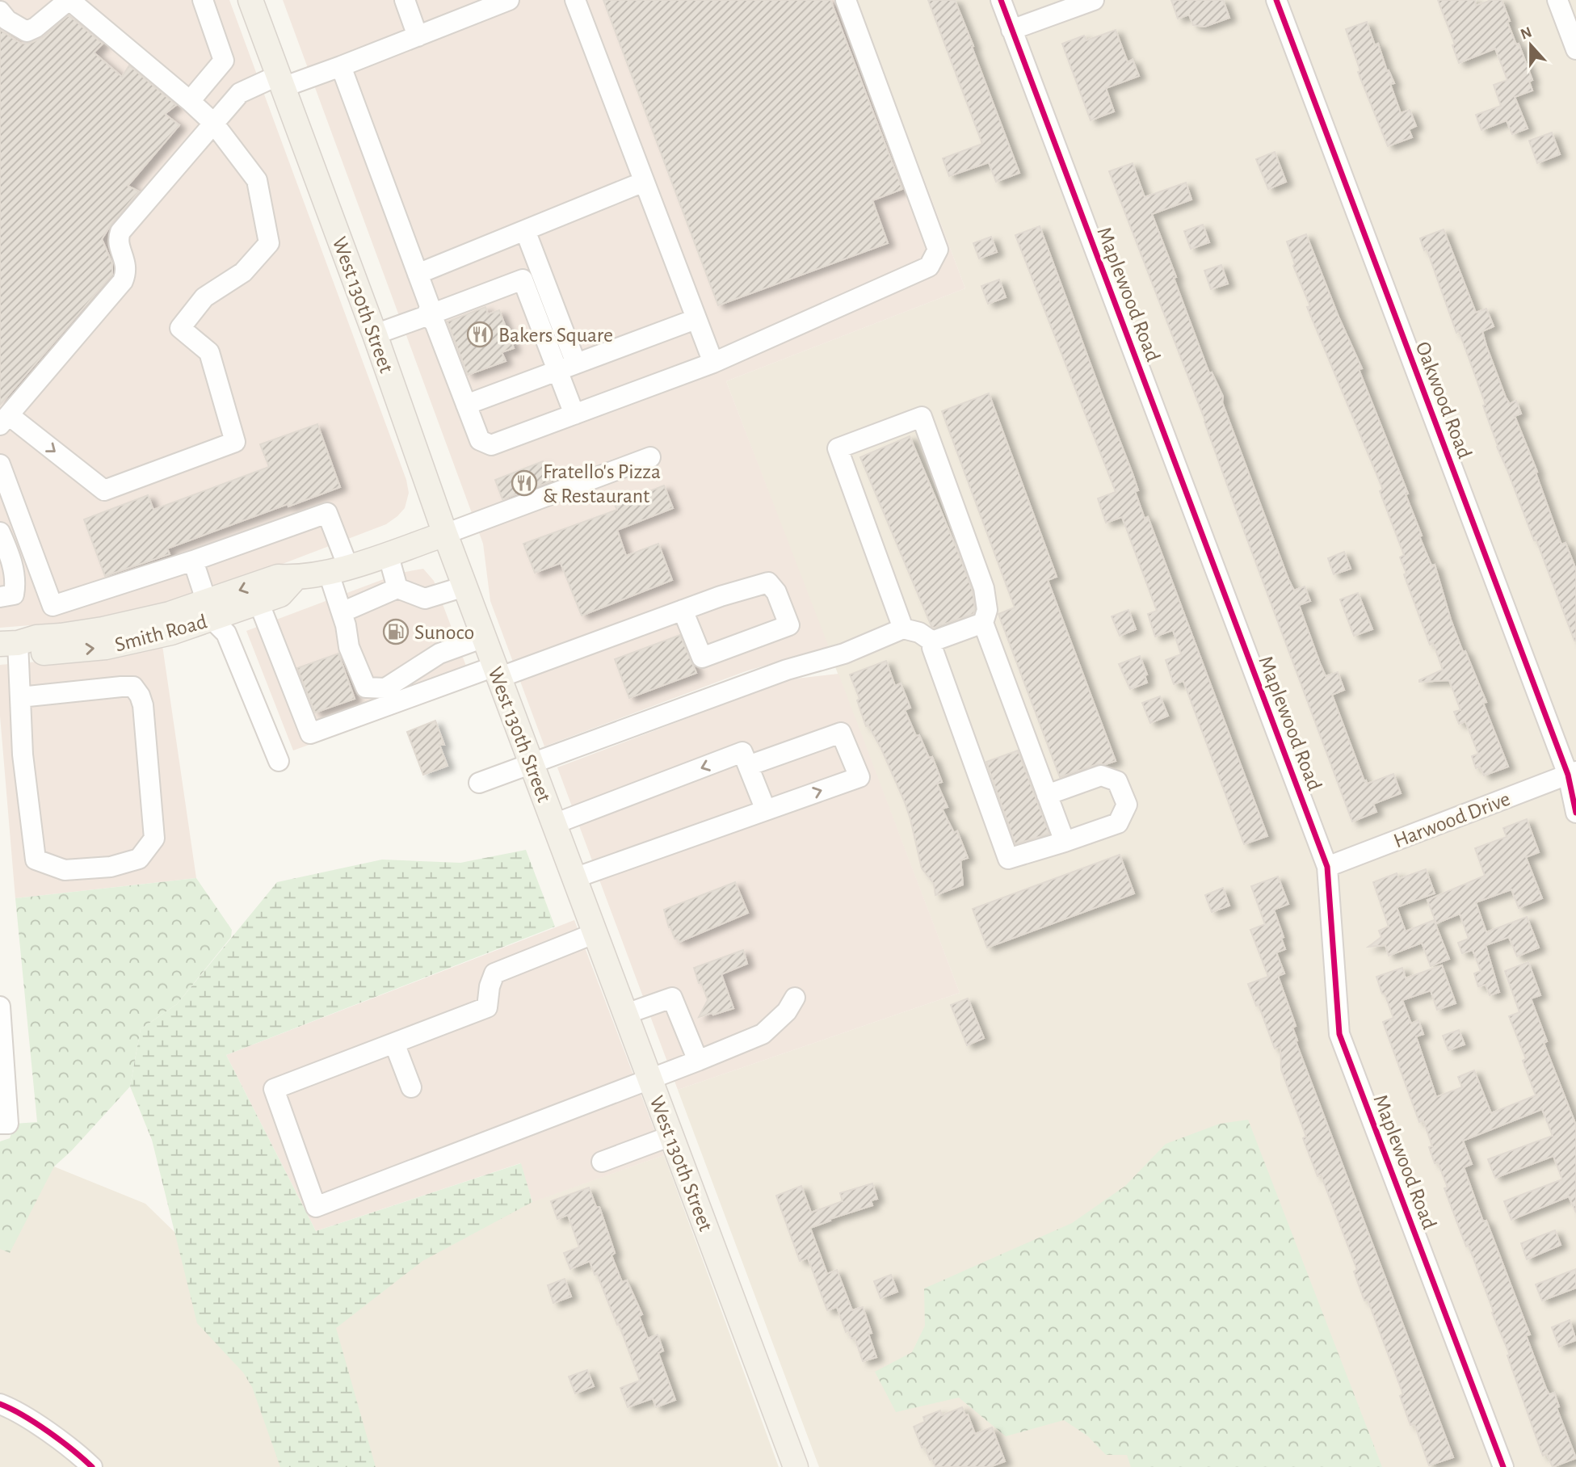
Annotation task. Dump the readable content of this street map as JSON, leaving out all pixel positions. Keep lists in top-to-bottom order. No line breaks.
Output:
{"streets":{"main road":["West 130th Street","Smith Road"],"street":["Maplewood Road","Oakwood Road","Harwood Drive"]},"crossings":[["Maplewood Road","Harwood Drive"],["West 130th Street","Smith Road"],["Oakwood Road","Harwood Drive"]],"places":{"restaurant":["Bakers Square","Fratello's Pizza & Restaurant"],"fuel station":["Sunoco"]},"north":"top"}
